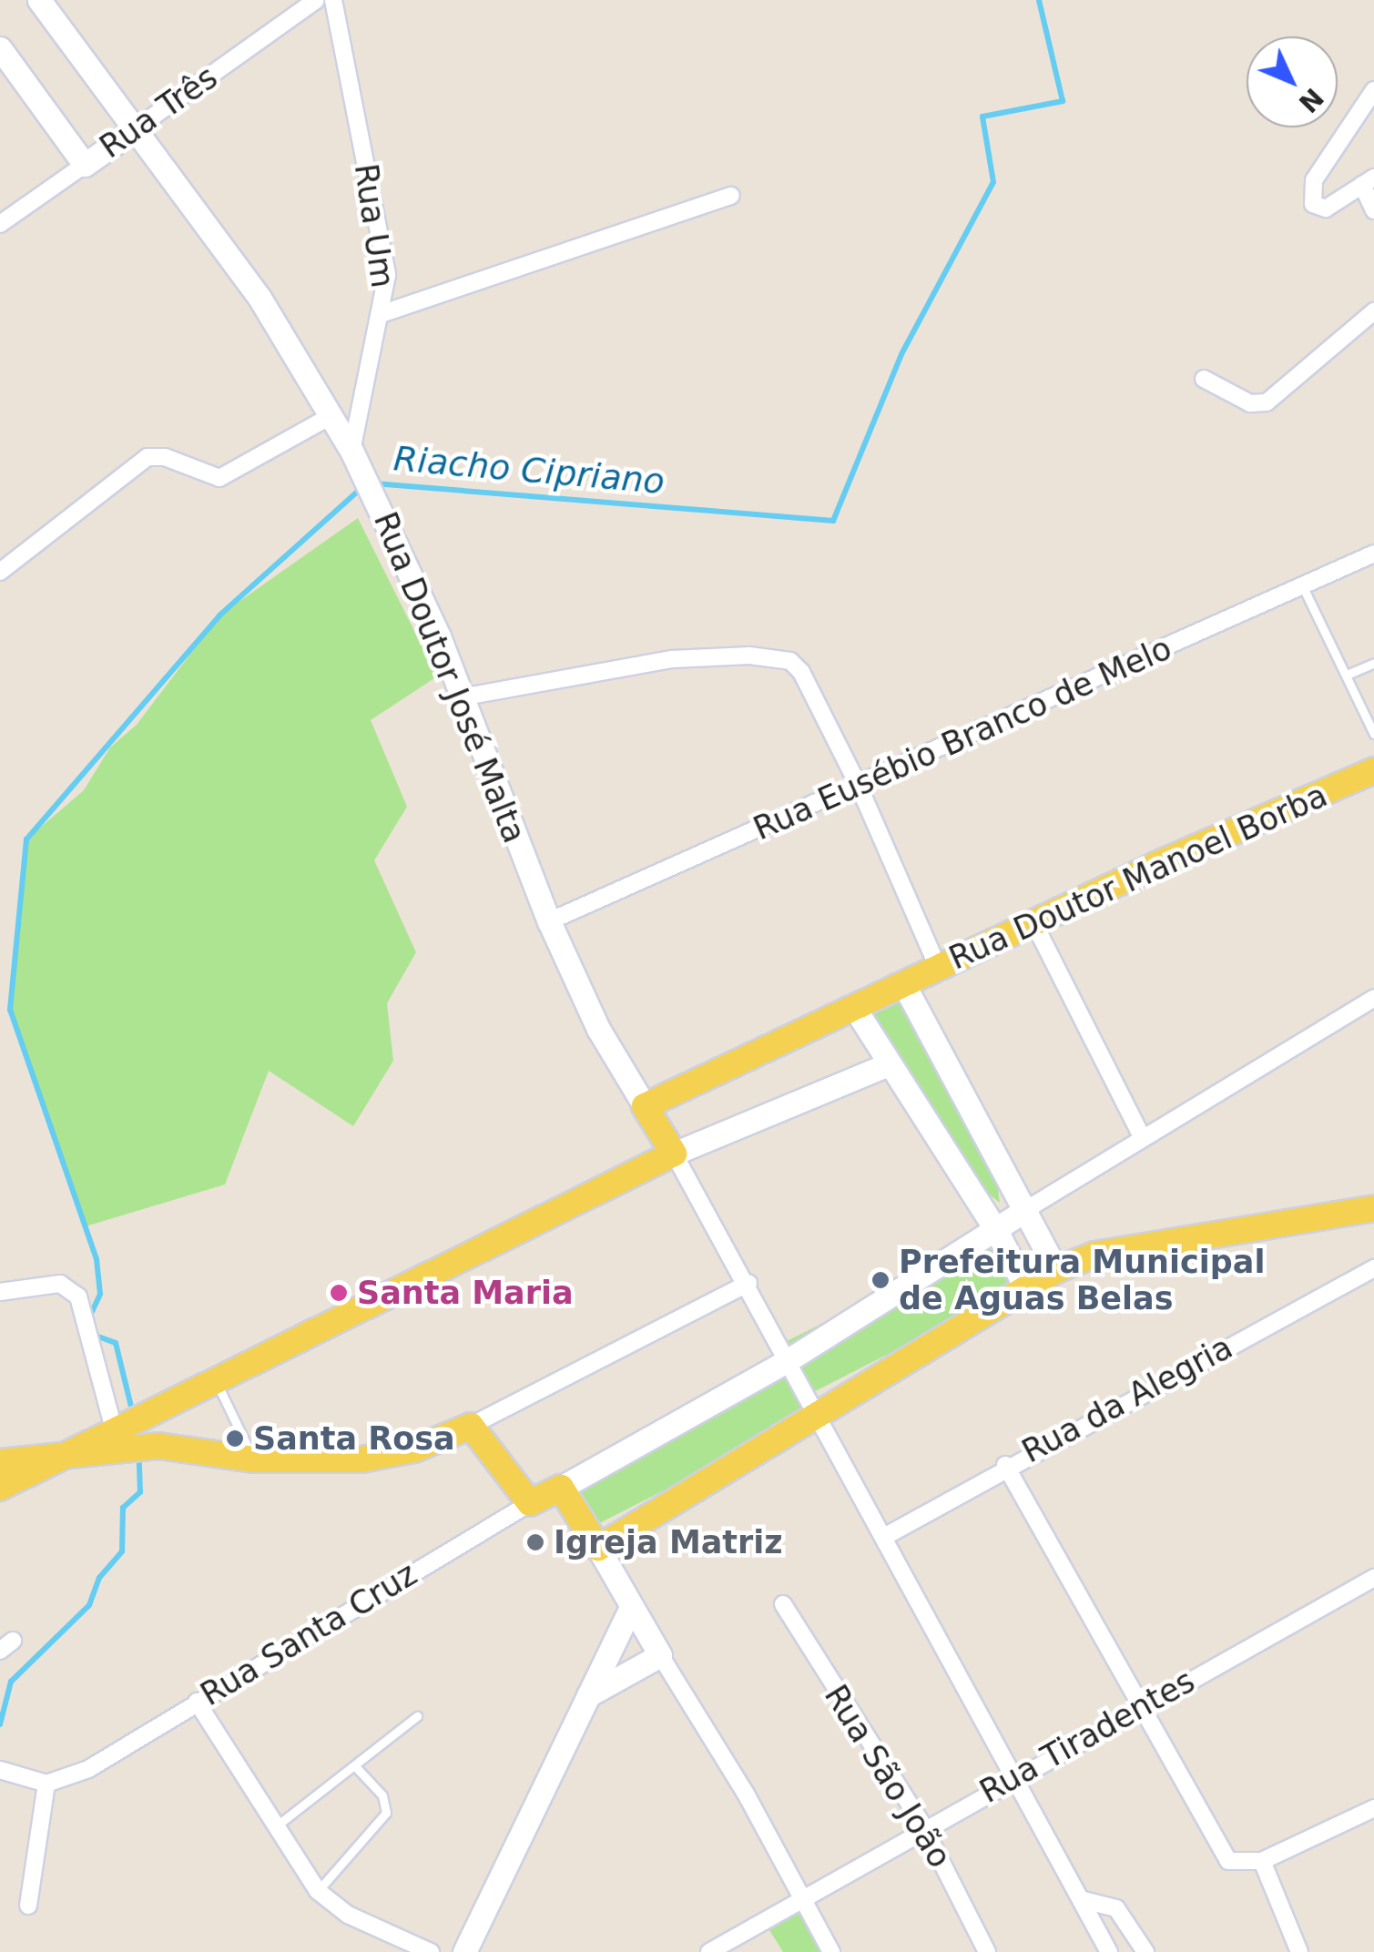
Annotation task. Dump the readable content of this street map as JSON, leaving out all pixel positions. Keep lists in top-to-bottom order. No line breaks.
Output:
{"streets":{"main road":["Rua Doutor Manoel Borba"],"street":["Rua Três","Rua Um","Rua Doutor José Malta","Rua Eusébio Branco de Melo","Rua da Alegria","Rua Santa Cruz","Rua Tiradentes","Rua São João"]},"crossings":[["Rua Três","Rua Doutor José Malta"],["Rua Um","Rua Doutor José Malta"],["Rua Doutor José Malta","Rua Eusébio Branco de Melo"],["Rua Doutor José Malta","Rua Doutor Manoel Borba"],["Rua Tiradentes","Rua São João"]],"water":["Riacho Cipriano"],"places":["Prefeitura Municipal de Aguas Belas","Santa Maria","Santa Rosa","Igreja Matriz"],"north":"bottom right"}
